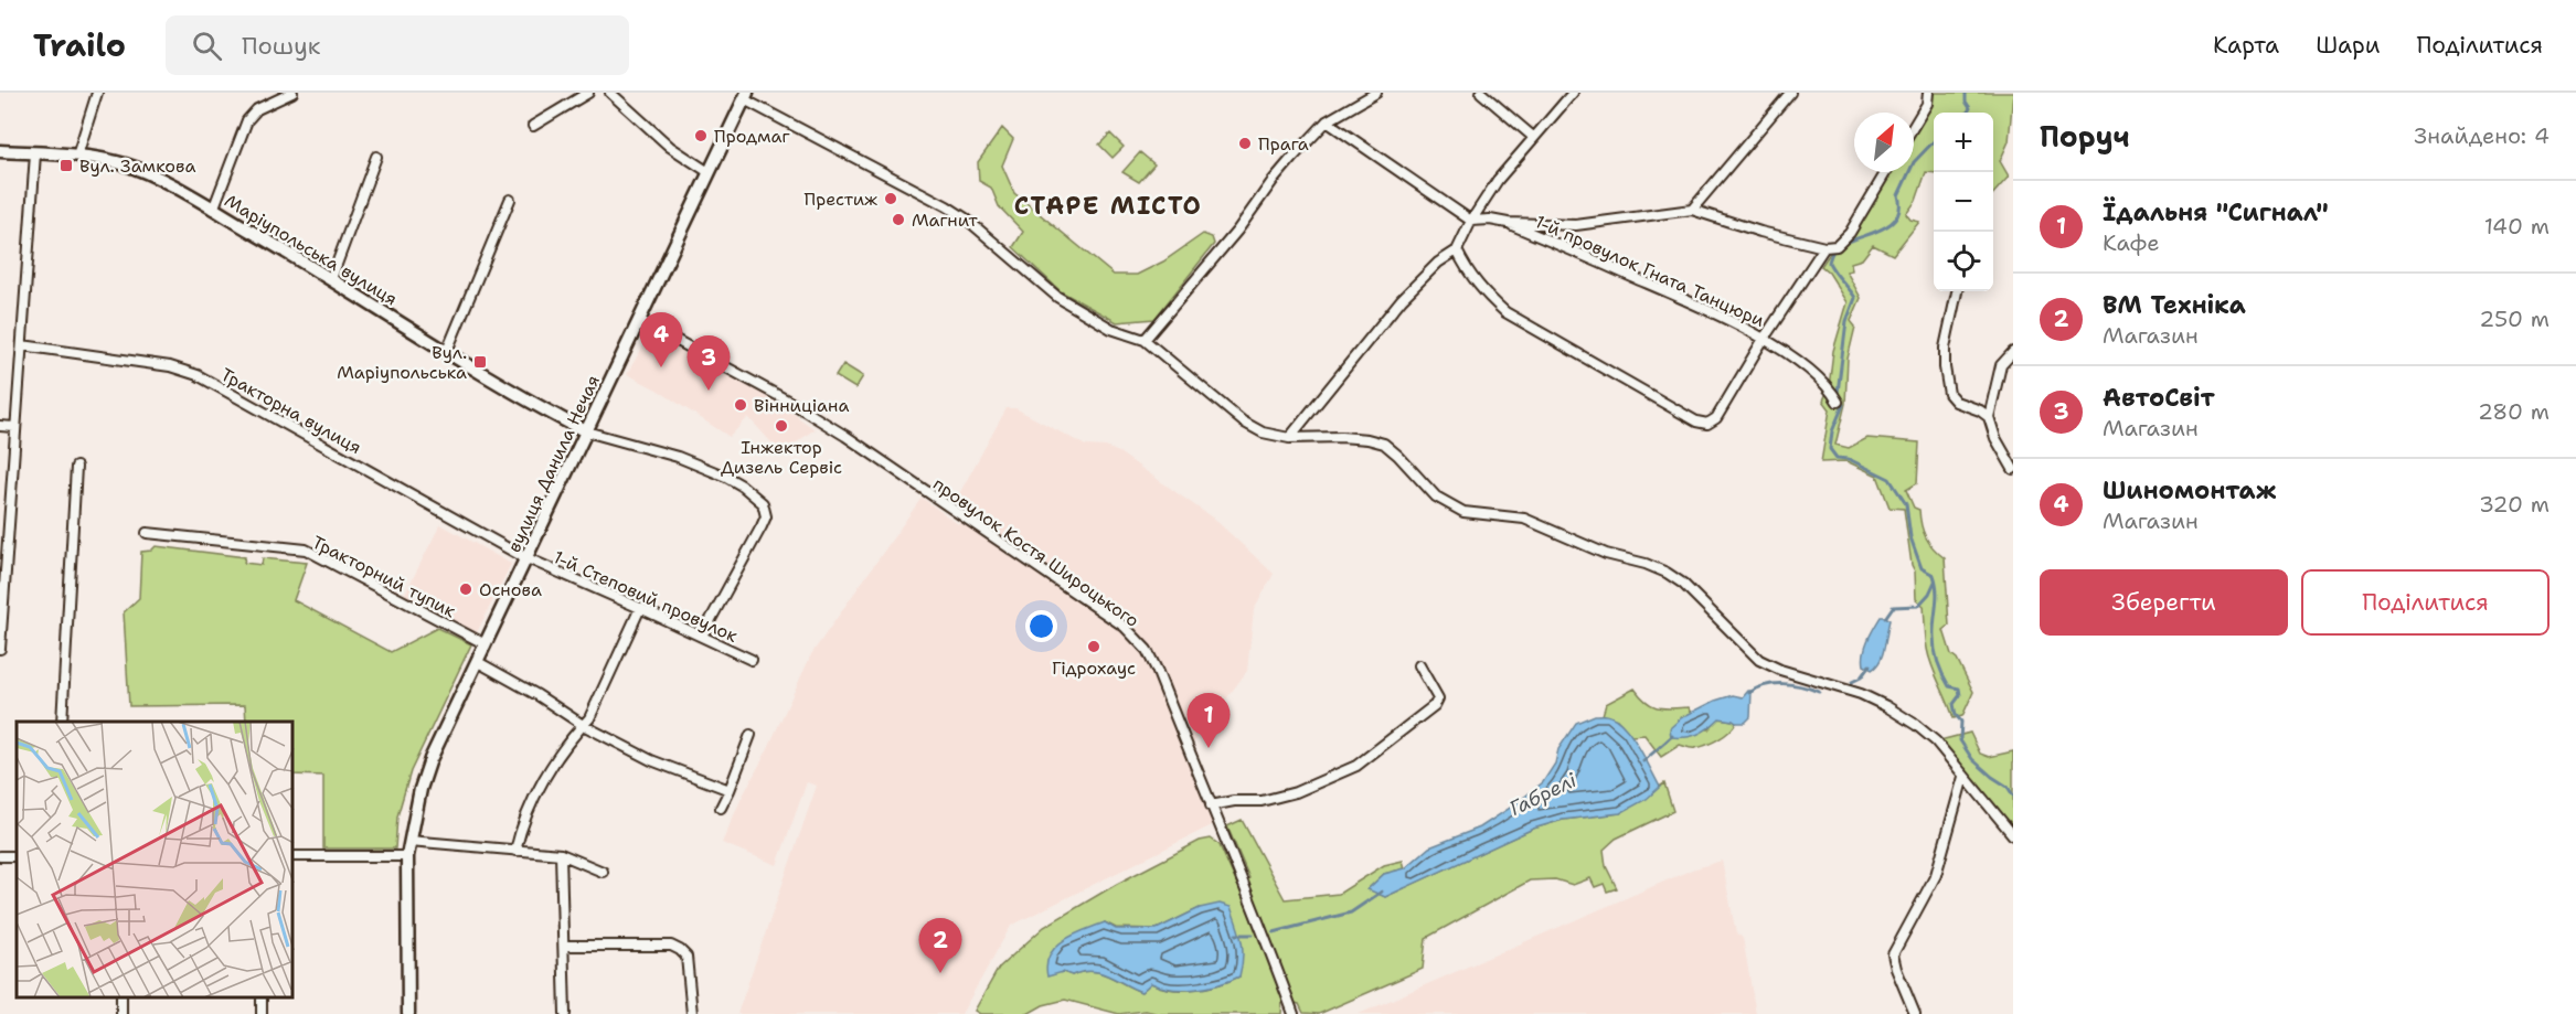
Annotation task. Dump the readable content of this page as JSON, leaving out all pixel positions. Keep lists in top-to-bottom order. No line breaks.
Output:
{"streets":{"main road":["Маріупольська вулиця","вулиця Данила Нечая"],"street":["1-й провулок Гната Танцюри","Тракторна вулиця","провулок Костя Широцького","Тракторний тупик","1-й Степовий провулок"]},"crossings":[["Маріупольська вулиця","вулиця Данила Нечая"],["Тракторна вулиця","вулиця Данила Нечая"],["Тракторна вулиця","1-й Степовий провулок"],["вулиця Данила Нечая","провулок Костя Широцького"],["вулиця Данила Нечая","Тракторний тупик"],["вулиця Данила Нечая","1-й Степовий провулок"]],"districts":["СТАРЕ МІСТО"],"water":["Габрелі"],"places":{"other":["Продмаг","Прага","Престиж","Магнит","Вінниціана","Інжектор Дизель Сервіс","Основа","Гідрохаус"],"transit":["Вул. Замкова","Вул. Маріупольська"]},"north":"top right","page":{"header":"Trailo","search":"Пошук","nav":["Карта","Шари","Поділитися"],"heading":["Поруч","Знайдено: 4"],"map_buttons":["+","−"],"list":[{"mark":"1","name":"Їдальня \"Сигнал\"","note":"Кафе","value":"140 m"},{"mark":"2","name":"ВМ Техніка","note":"Магазин","value":"250 m"},{"mark":"3","name":"АвтоСвіт","note":"Магазин","value":"280 m"},{"mark":"4","name":"Шиномонтаж","note":"Магазин","value":"320 m"}],"pins":["4","3","1","2"],"buttons":["Зберегти","Поділитися"]}}
